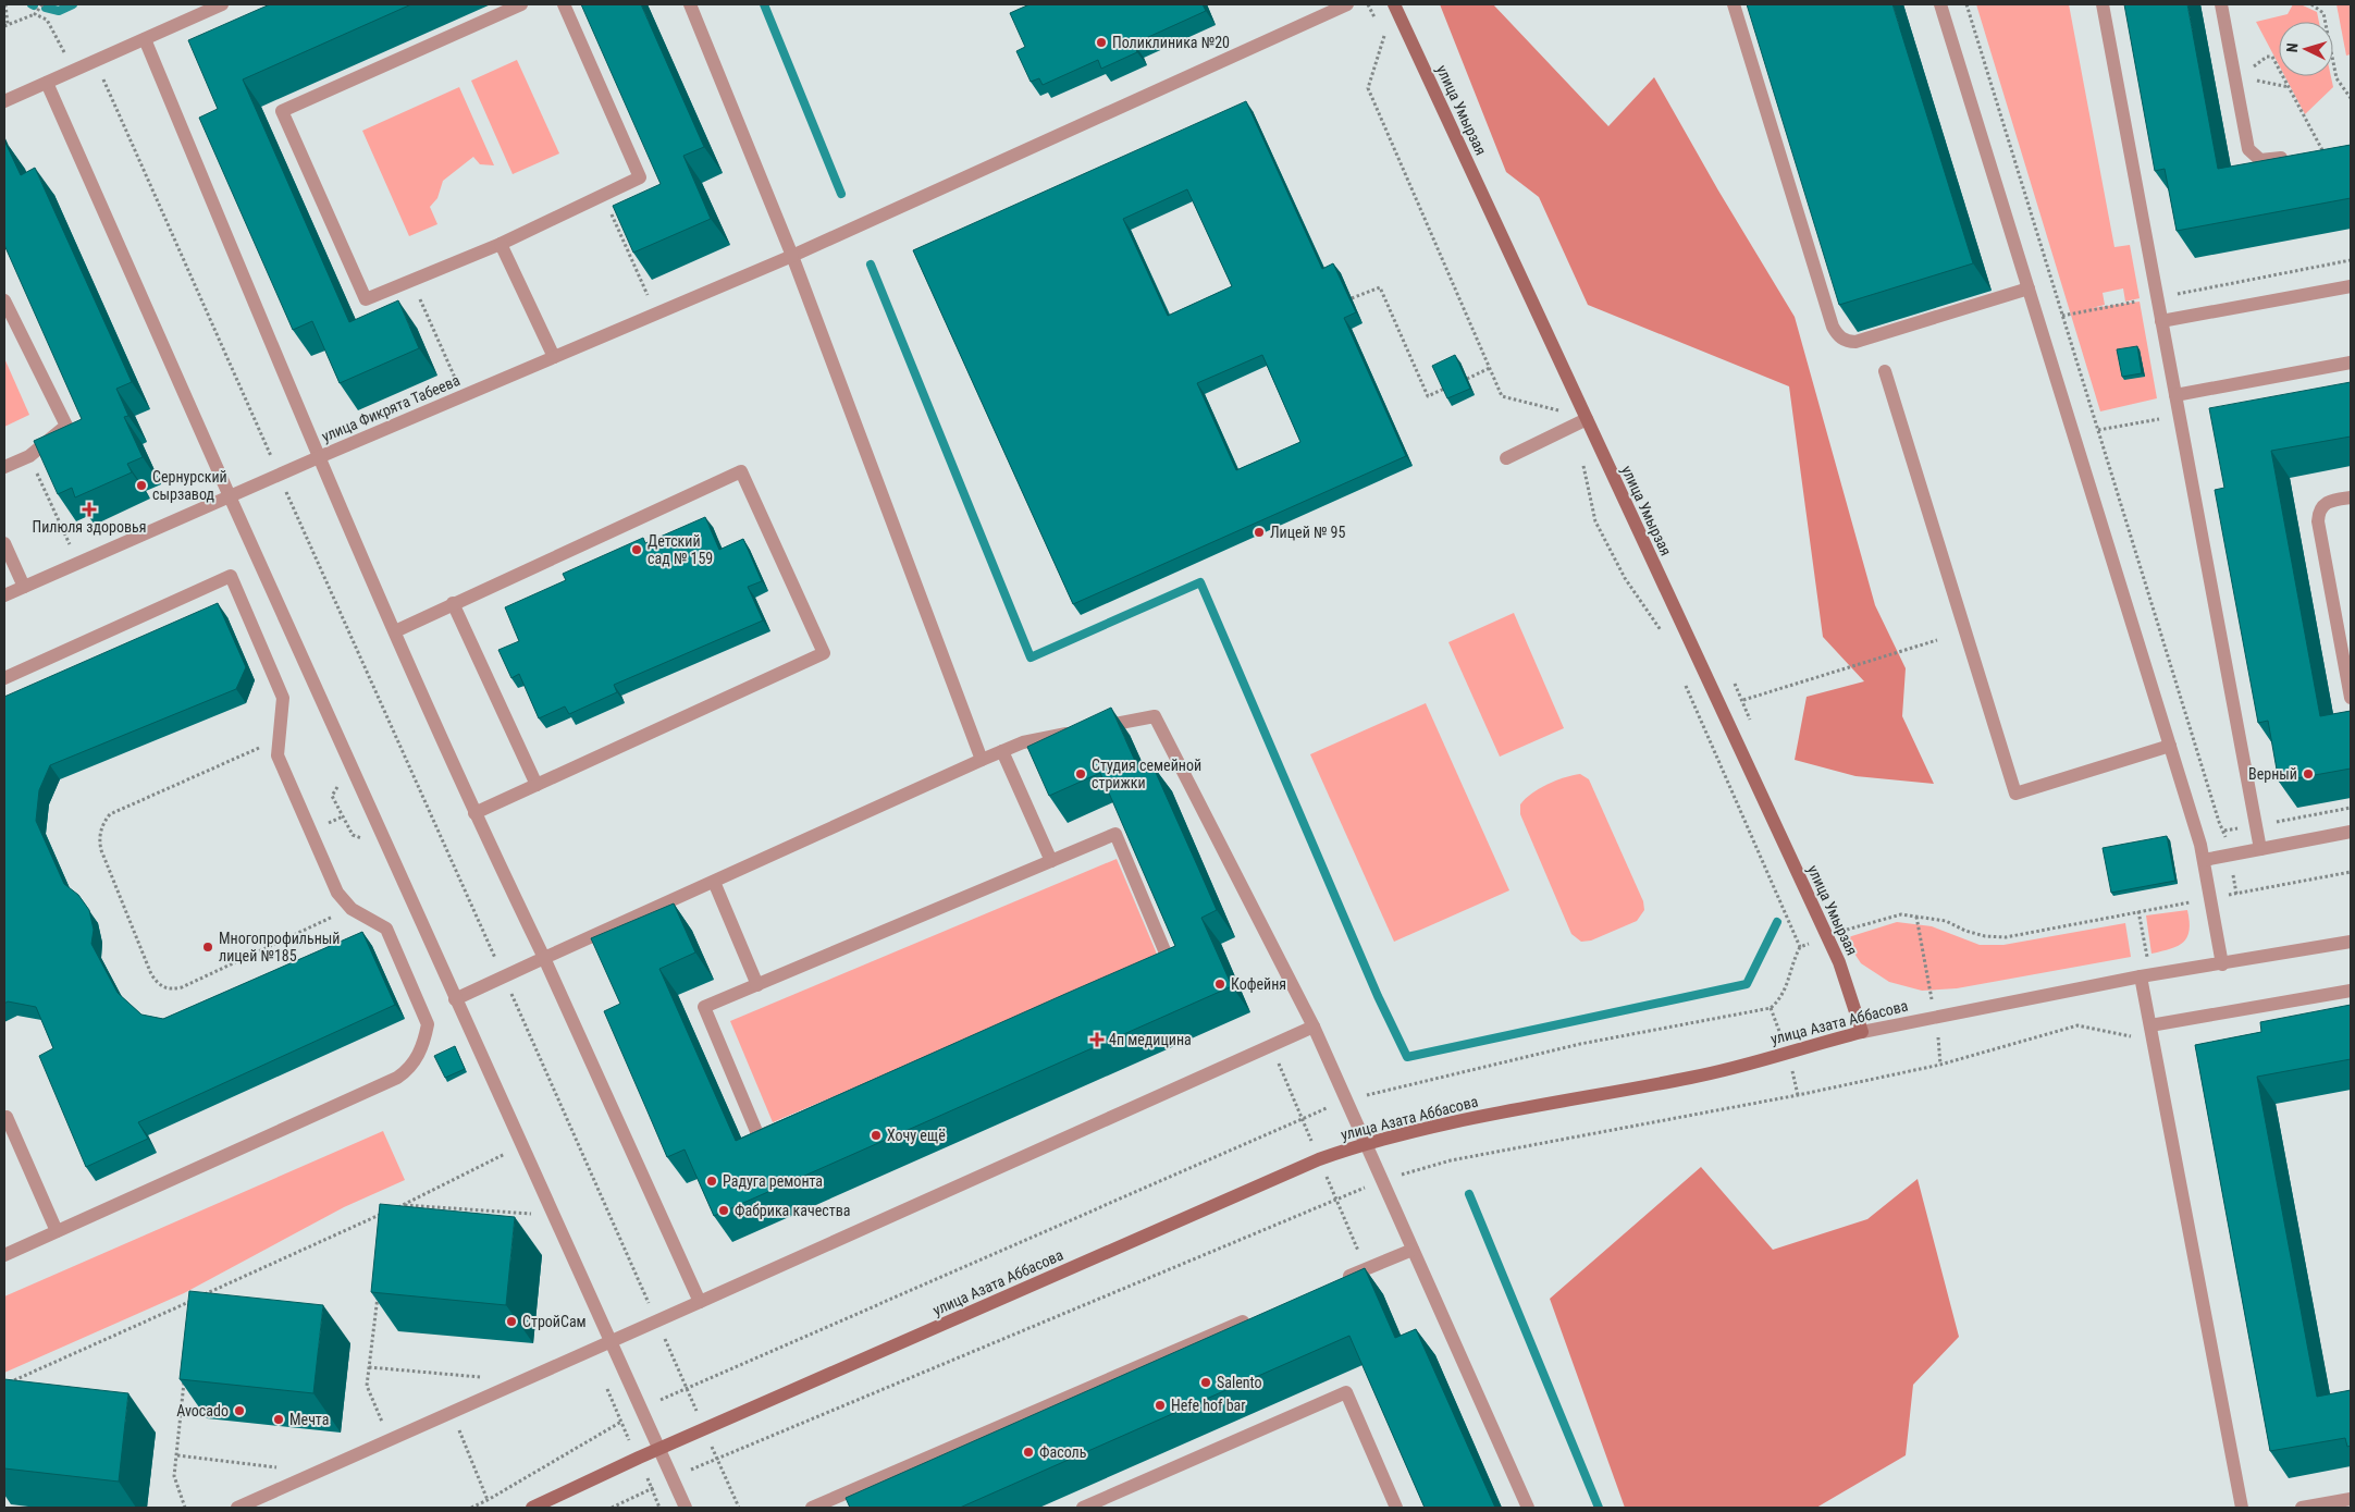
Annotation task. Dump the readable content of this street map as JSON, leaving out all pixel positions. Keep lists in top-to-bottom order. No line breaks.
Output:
{"streets":{"street":["улица Умырзая","улица Фикрята Табеева","улица Азата Аббасова"]},"crossings":[["улица Умырзая","улица Азата Аббасова"]],"places":{"other":["Поликлиника №20","Сернурский сырзавод","Лицей № 95","Детский сад № 159","Студия семейной стрижки","Верный","Многопрофильный лицей №185","Кофейня","Хочу ещё","Радуга ремонта","Фабрика качества","СтройСам","Salento","Hefe hof bar","Avocado","Мечта","Фасоль"],"health":["Пилюля здоровья","4п медицина"]},"north":"left"}
